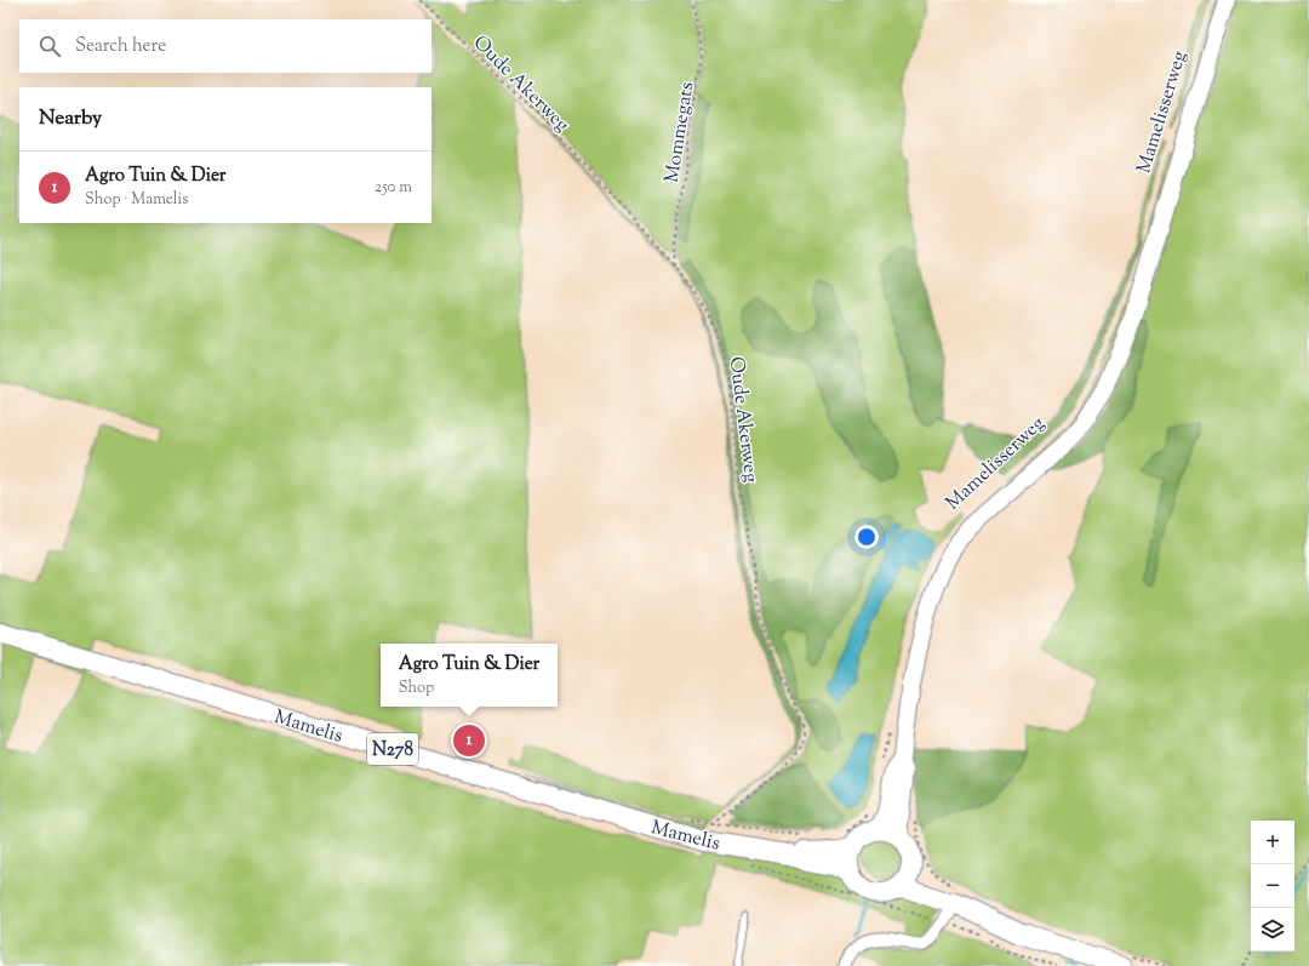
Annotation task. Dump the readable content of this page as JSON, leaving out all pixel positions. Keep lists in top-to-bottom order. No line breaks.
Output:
{"streets":{"main road":["Mamelis","N278"],"street":["Mamelisserweg"],"path":["Oude Akerweg","Mommegats"]},"crossings":[["Oude Akerweg","Mommegats"],["Oude Akerweg","Mamelis"],["Mamelisserweg","Mamelis"],["Mamelisserweg","N278"],["Mamelis","N278"]],"page":{"search":"Search here","heading":"Nearby","list":[{"mark":"1","name":"Agro Tuin & Dier","note":"Shop · Mamelis","value":"250 m"}],"popup":["Agro Tuin & Dier","Shop"],"pins":"1","map_buttons":["+","−"]}}
